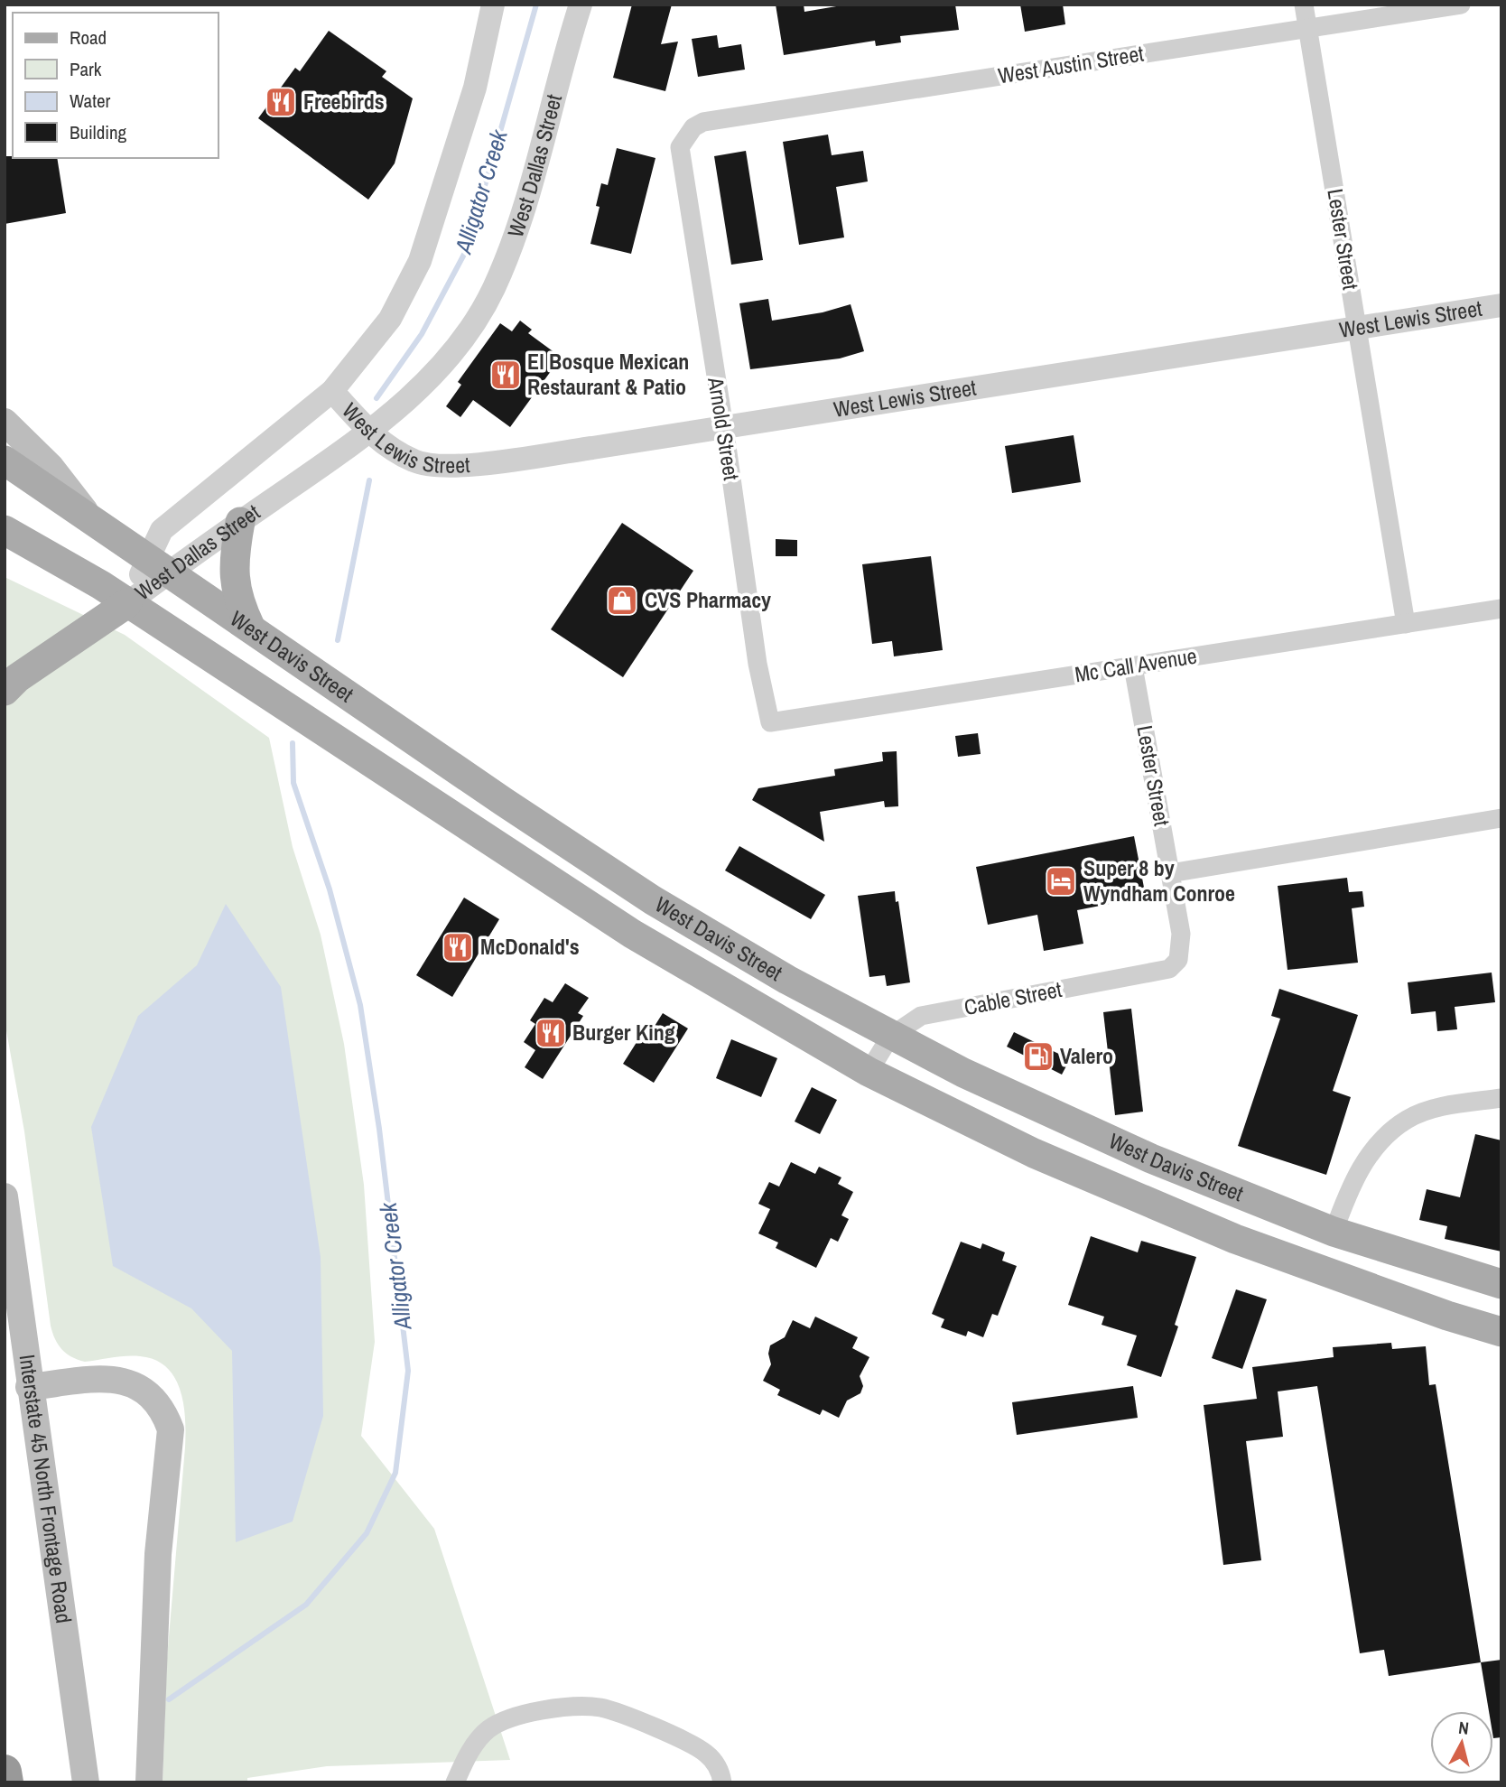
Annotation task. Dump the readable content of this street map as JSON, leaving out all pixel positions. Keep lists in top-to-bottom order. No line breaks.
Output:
{"streets":{"main road":["West Davis Street","Interstate 45 North Frontage Road"],"street":["West Austin Street","West Dallas Street","Lester Street","West Lewis Street","Arnold Street","Mc Call Avenue","Cable Street"]},"crossings":[["West Austin Street","Lester Street"],["West Austin Street","Arnold Street"],["West Dallas Street","West Lewis Street"],["West Dallas Street","West Davis Street"],["Lester Street","West Lewis Street"],["Lester Street","Mc Call Avenue"],["Lester Street","Cable Street"],["West Lewis Street","Arnold Street"],["Arnold Street","Mc Call Avenue"],["West Davis Street","Cable Street"]],"water":["Alligator Creek"],"places":{"restaurant":["Freebirds","El Bosque Mexican Restaurant & Patio","McDonald's","Burger King"],"shop":["CVS Pharmacy"],"hotel":["Super 8 by Wyndham Conroe"],"fuel station":["Valero"]},"legend":["Road","Park","Water","Building"],"north":"top"}
